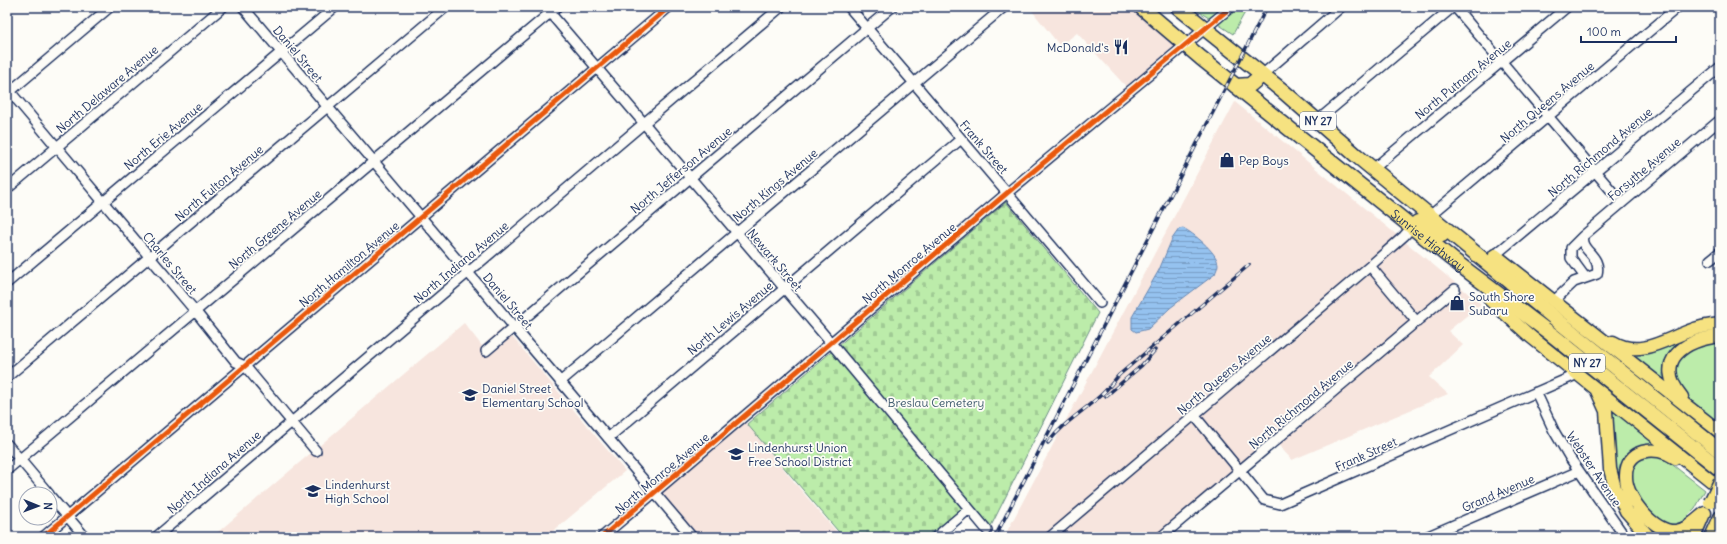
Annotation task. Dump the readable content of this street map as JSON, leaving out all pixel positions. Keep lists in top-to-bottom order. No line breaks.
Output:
{"streets":{"highway":["NY 27","Sunrise Highway"],"street":["Daniel Street","North Putnam Avenue","North Delaware Avenue","North Queens Avenue","North Erie Avenue","Frank Street","North Richmond Avenue","Forsythe Avenue","North Jefferson Avenue","North Fulton Avenue","North Kings Avenue","North Greene Avenue","Newark Street","North Indiana Avenue","Charles Street","North Monroe Avenue","North Hamilton Avenue","North Lewis Avenue","Webster Avenue","Grand Avenue"]},"crossings":[["Daniel Street","North Erie Avenue"],["Daniel Street","North Jefferson Avenue"],["Daniel Street","North Fulton Avenue"],["Daniel Street","North Kings Avenue"],["Daniel Street","North Greene Avenue"],["Daniel Street","North Indiana Avenue"],["Daniel Street","North Monroe Avenue"],["Daniel Street","North Hamilton Avenue"],["Daniel Street","North Lewis Avenue"],["North Putnam Avenue","Sunrise Highway"],["North Delaware Avenue","Charles Street"],["North Queens Avenue","Frank Street"],["North Queens Avenue","Sunrise Highway"],["North Erie Avenue","Charles Street"],["Frank Street","North Richmond Avenue"],["Frank Street","North Jefferson Avenue"],["Frank Street","North Kings Avenue"],["Frank Street","North Monroe Avenue"],["Frank Street","North Lewis Avenue"],["Frank Street","Webster Avenue"],["North Jefferson Avenue","Newark Street"],["North Fulton Avenue","Charles Street"],["North Kings Avenue","Newark Street"],["North Greene Avenue","Newark Street"],["North Greene Avenue","Charles Street"],["Sunrise Highway","North Monroe Avenue"],["Newark Street","North Indiana Avenue"],["Newark Street","North Monroe Avenue"],["Newark Street","North Hamilton Avenue"],["Newark Street","North Lewis Avenue"],["North Indiana Avenue","Charles Street"],["Charles Street","North Hamilton Avenue"],["Webster Avenue","Grand Avenue"]],"parks":["Breslau Cemetery"],"places":{"restaurant":["McDonald's"],"shop":["Pep Boys","South Shore Subaru"],"school or university":["Daniel Street Elementary School","Lindenhurst Union Free School District","Lindenhurst High School"]},"scale_bar":"100 m","north":"right"}
